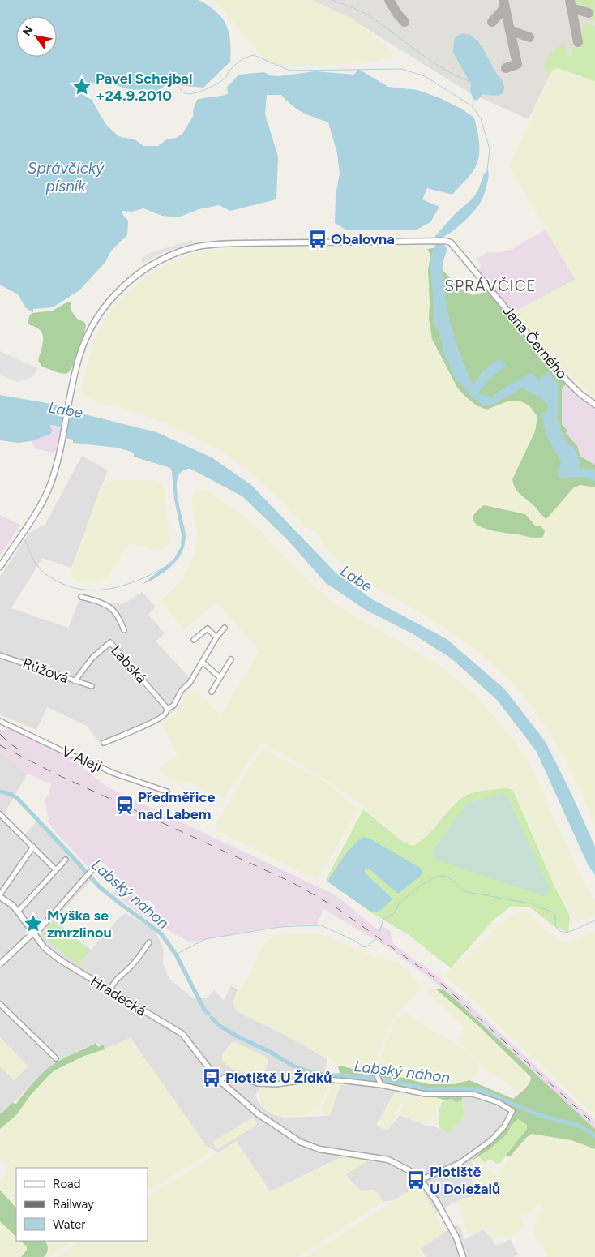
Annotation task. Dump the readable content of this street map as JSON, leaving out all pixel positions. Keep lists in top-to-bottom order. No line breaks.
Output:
{"streets":{"street":["Jana Černého","Labská","Růžová","V Aleji","Hradecká"]},"crossings":[["Labská","Růžová"]],"districts":["SPRÁVČICE"],"water":["Správčický písník","Labe","Labský náhon"],"places":{"place":["Pavel Schejbal +24.9.2010","Myška se zmrzlinou"],"bus stop":["Obalovna","Plotiště U Žídků","Plotiště U Doležalů"],"station":["Předměřice nad Labem"]},"legend":["Road","Railway","Water"],"north":"top left"}
